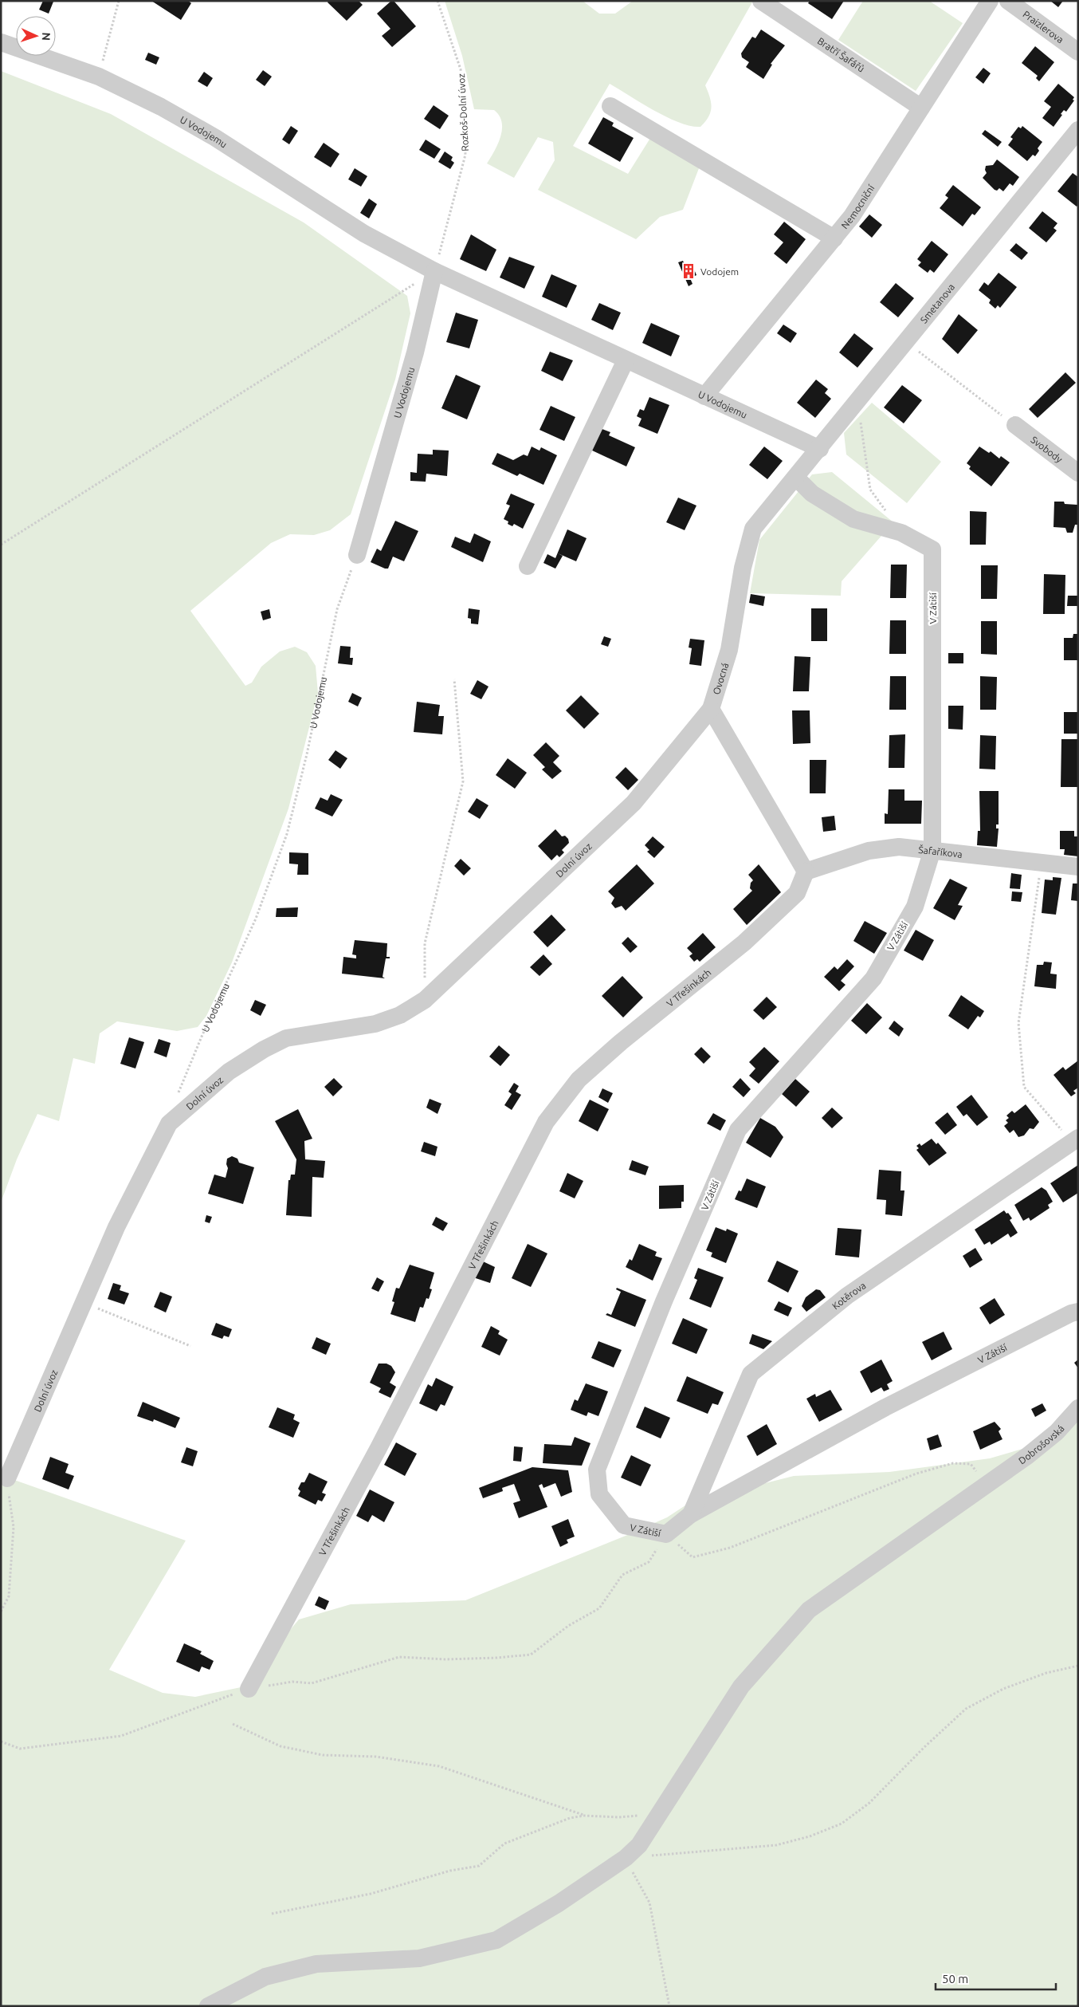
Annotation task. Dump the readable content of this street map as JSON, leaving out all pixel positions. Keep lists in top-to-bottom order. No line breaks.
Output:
{"streets":{"street":["Praizlerova","Bratří Šafářů","U Vodojemu","Nemocniční","Smetanova","Svobody","V Zátiší","Ovocná","Šafaříkova","Dolní úvoz","V Třešinkách","Kotěrova","Dobrošovská"],"path":["Rozkoš-Dolní úvoz"]},"crossings":[["Bratří Šafářů","Nemocniční"],["Rozkoš-Dolní úvoz","U Vodojemu"],["U Vodojemu","Nemocniční"],["U Vodojemu","Smetanova"],["Smetanova","V Zátiší"],["Smetanova","Ovocná"],["V Zátiší","Ovocná"],["V Zátiší","Šafaříkova"],["V Zátiší","Kotěrova"],["Ovocná","Dolní úvoz"],["Šafaříkova","V Třešinkách"]],"places":{"building":["Vodojem"]},"scale_bar":"50 m","north":"right"}
